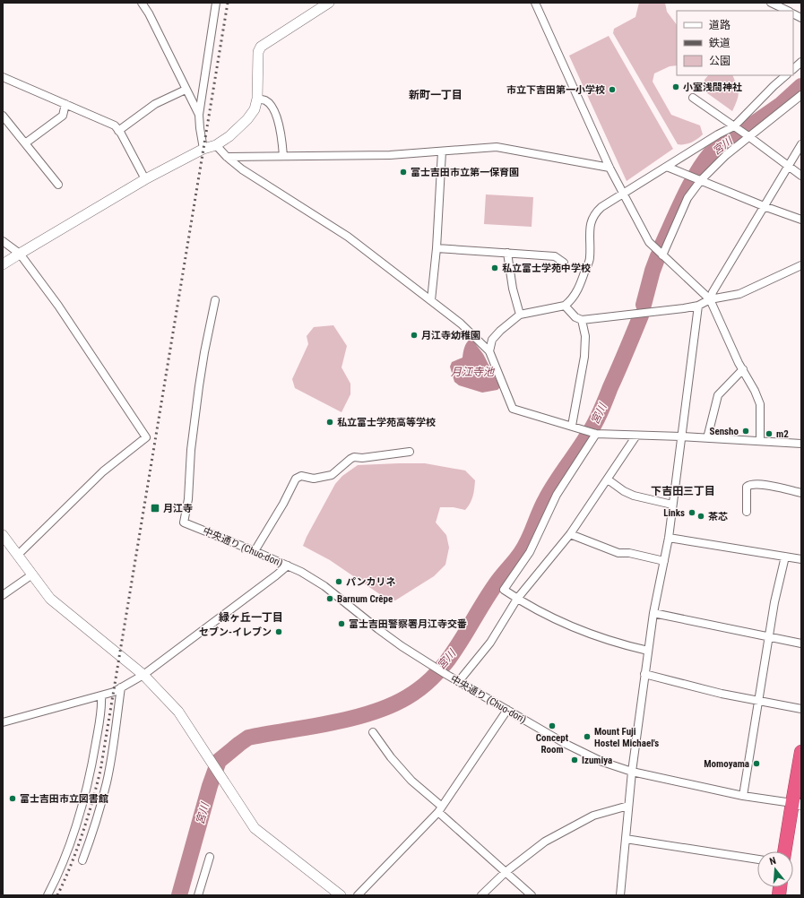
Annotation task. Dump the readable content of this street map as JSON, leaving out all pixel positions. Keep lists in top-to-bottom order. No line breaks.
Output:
{"streets":{"street":["中央通り (Chuo-dori)"]},"districts":["新町一丁目","下吉田三丁目","緑ヶ丘一丁目"],"water":["宮川","月江寺池"],"places":{"other":["小室浅間神社","市立下吉田第一小学校","富士吉田市立第一保育園","私立富士学苑中学校","月江寺幼稚園","私立富士学苑高等学校","Sensho","m2","Links","茶芯","パンカリネ","Barnum Crêpe","富士吉田警察署月江寺交番","セブン-イレブン","Concept Room","Mount Fuji Hostel Michael's","Izumiya","Momoyama","富士吉田市立図書館"],"transit":["月江寺"]},"legend":["道路","鉄道","公園"],"north":"top"}
